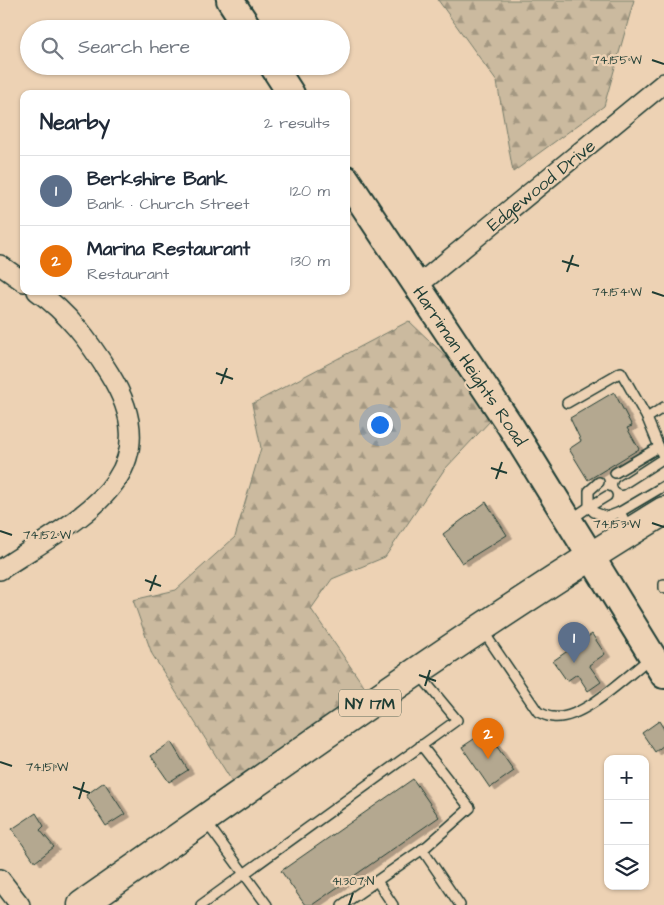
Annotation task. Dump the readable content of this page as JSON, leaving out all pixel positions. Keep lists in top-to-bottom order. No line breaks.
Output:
{"streets":{"main road":["NY 17M"],"street":["Edgewood Drive","Harriman Heights Road"]},"crossings":[["Edgewood Drive","Harriman Heights Road"],["Harriman Heights Road","NY 17M"]],"page":{"search":"Search here","heading":["Nearby","2 results"],"list":[{"mark":"1","name":"Berkshire Bank","note":"Bank · Church Street","value":"120 m"},{"mark":"2","name":"Marina Restaurant","note":"Restaurant","value":"130 m"}],"pins":["1","2"],"map_buttons":["+","−"]},"coordinates":["74.155°W","74.154°W","74.153°W","74.152°W","74.151°W","41.307°N"]}
